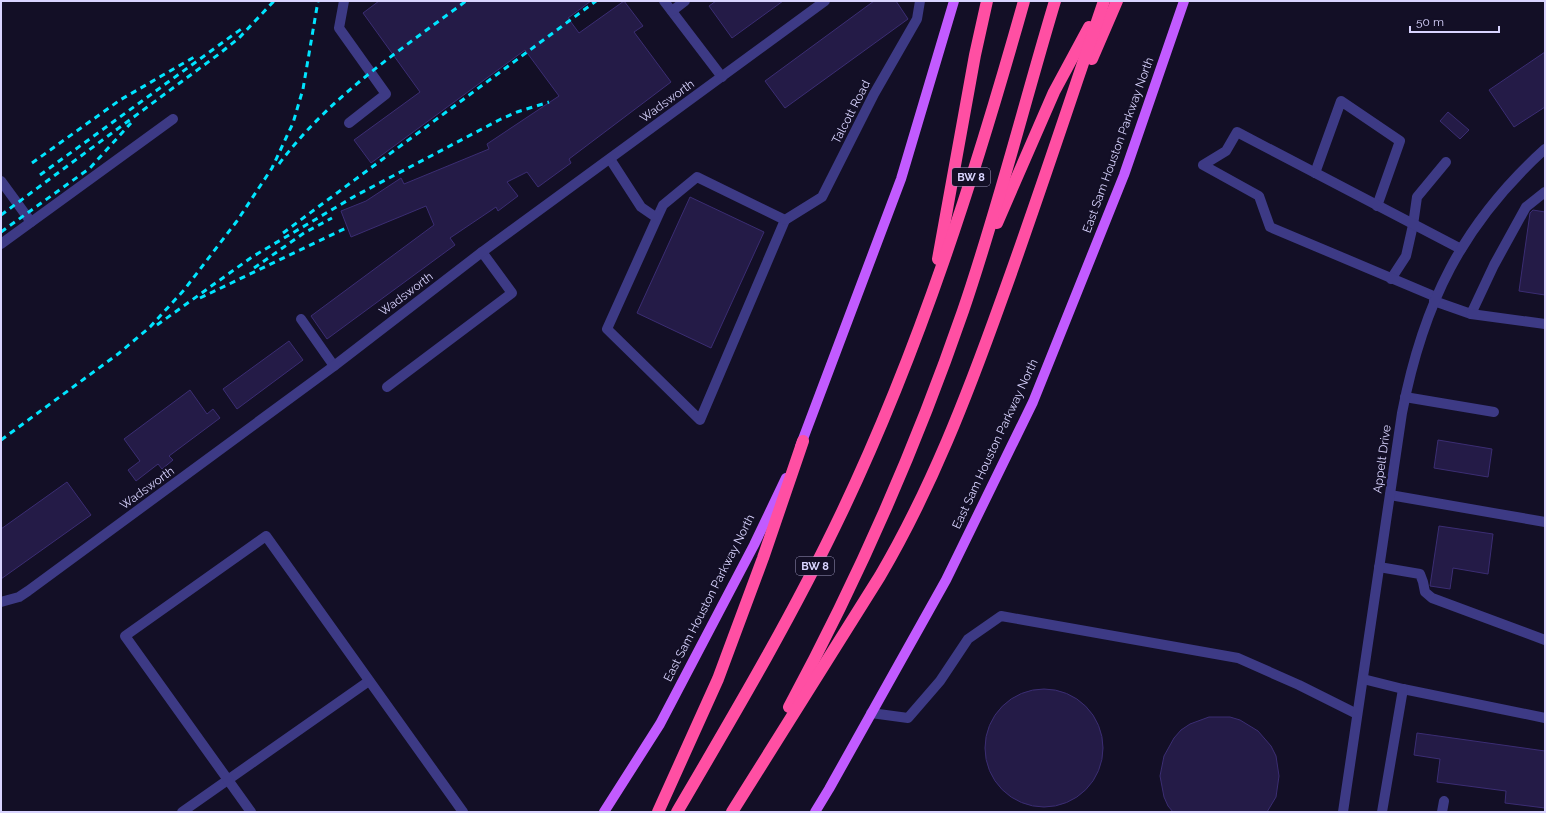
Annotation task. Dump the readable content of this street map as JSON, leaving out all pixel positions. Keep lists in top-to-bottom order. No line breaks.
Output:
{"streets":{"highway":["BW 8"],"main road":["East Sam Houston Parkway North"],"street":["Wadsworth","Talcott Road","Appelt Drive"]},"scale_bar":"50 m"}
